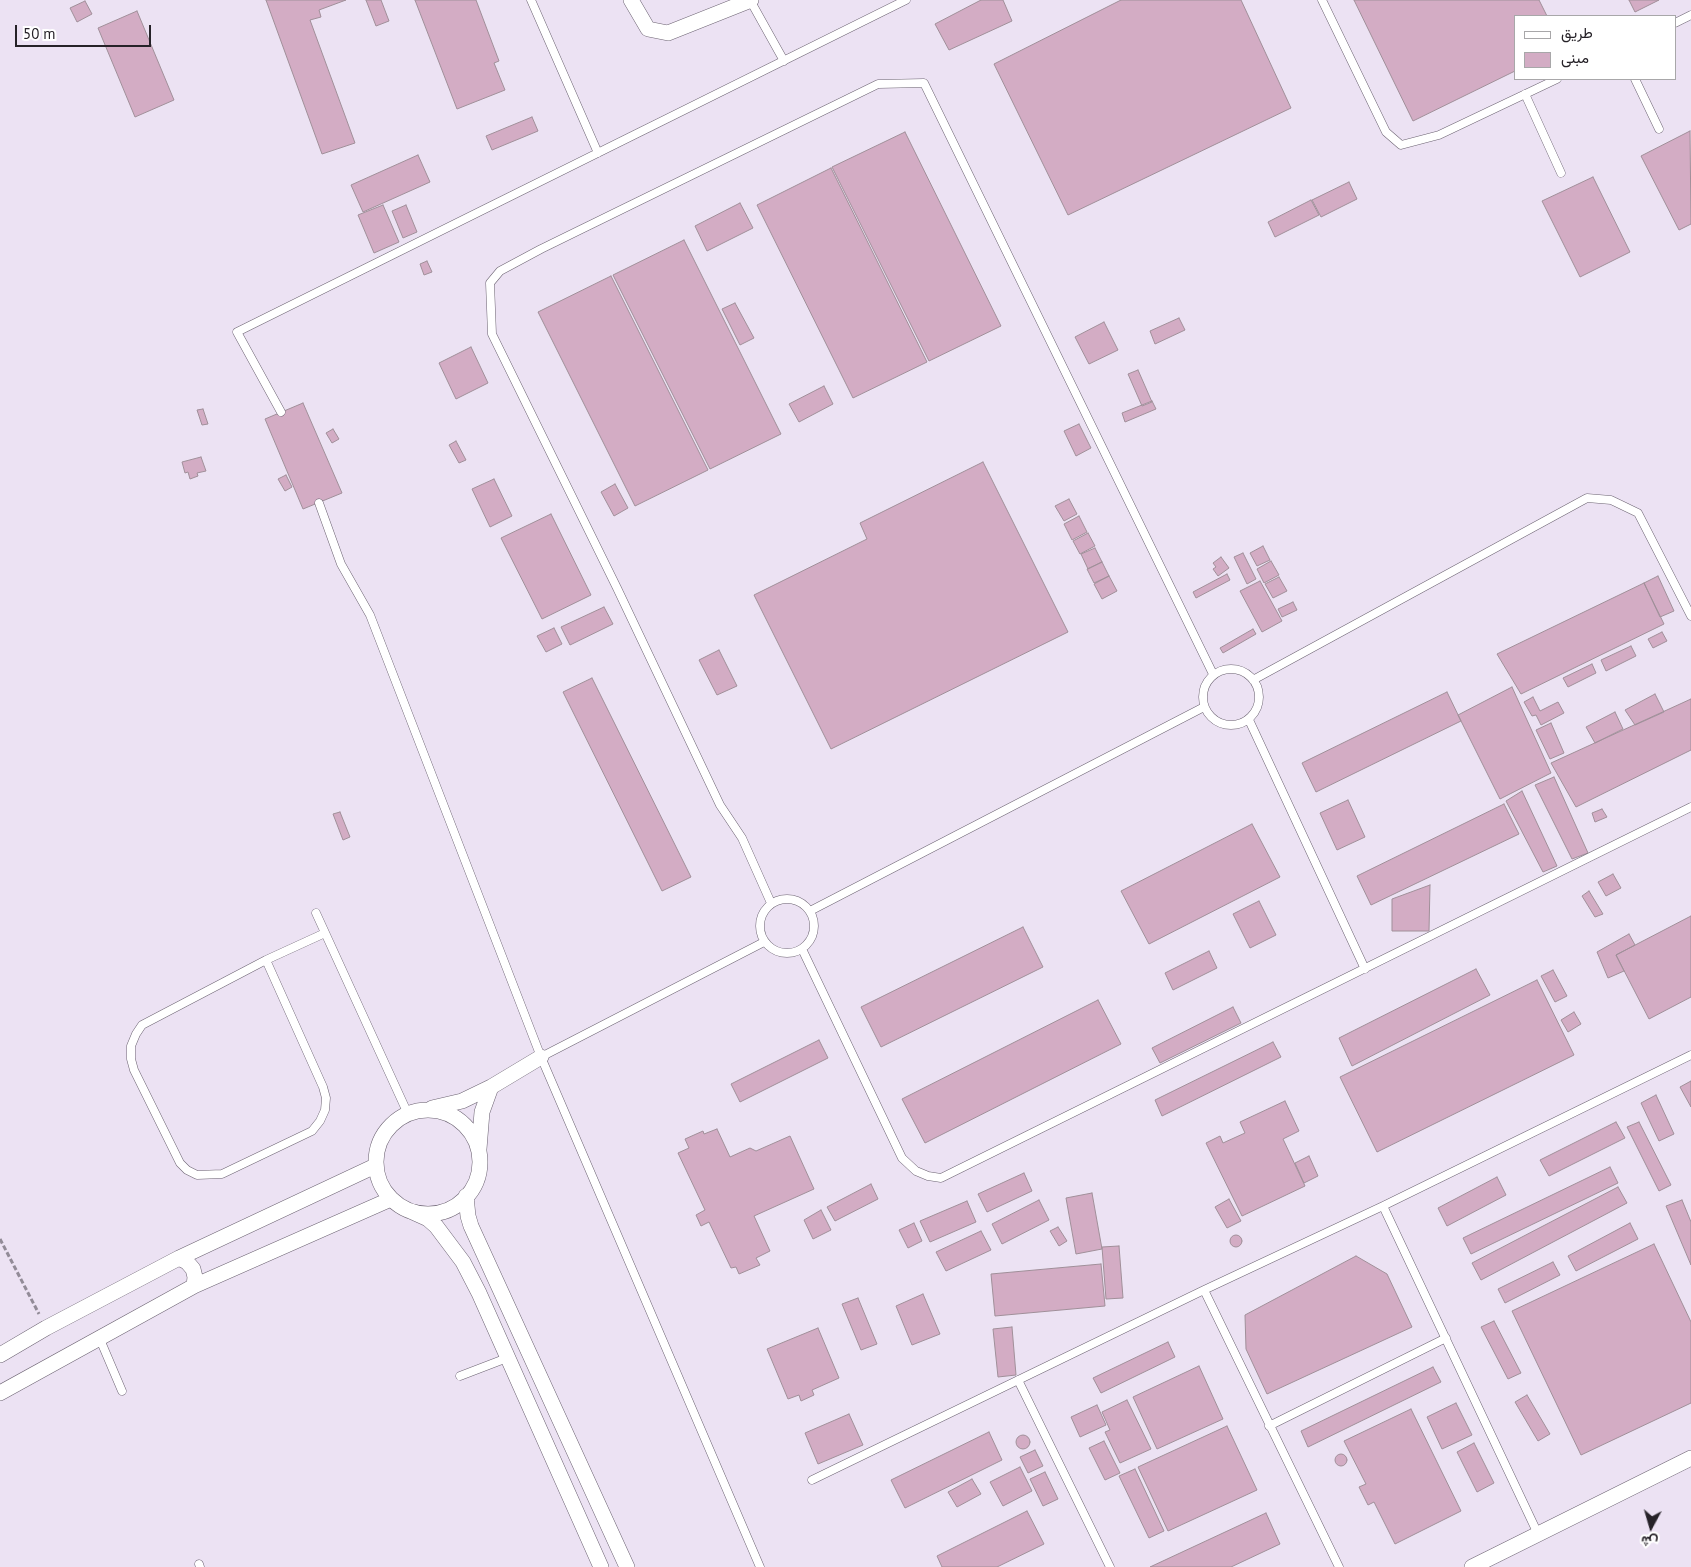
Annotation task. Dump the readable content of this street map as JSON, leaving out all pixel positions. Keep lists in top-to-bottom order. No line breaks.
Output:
{"legend":["طريق","مبنى"],"scale_bar":"50 m","north":"bottom"}
